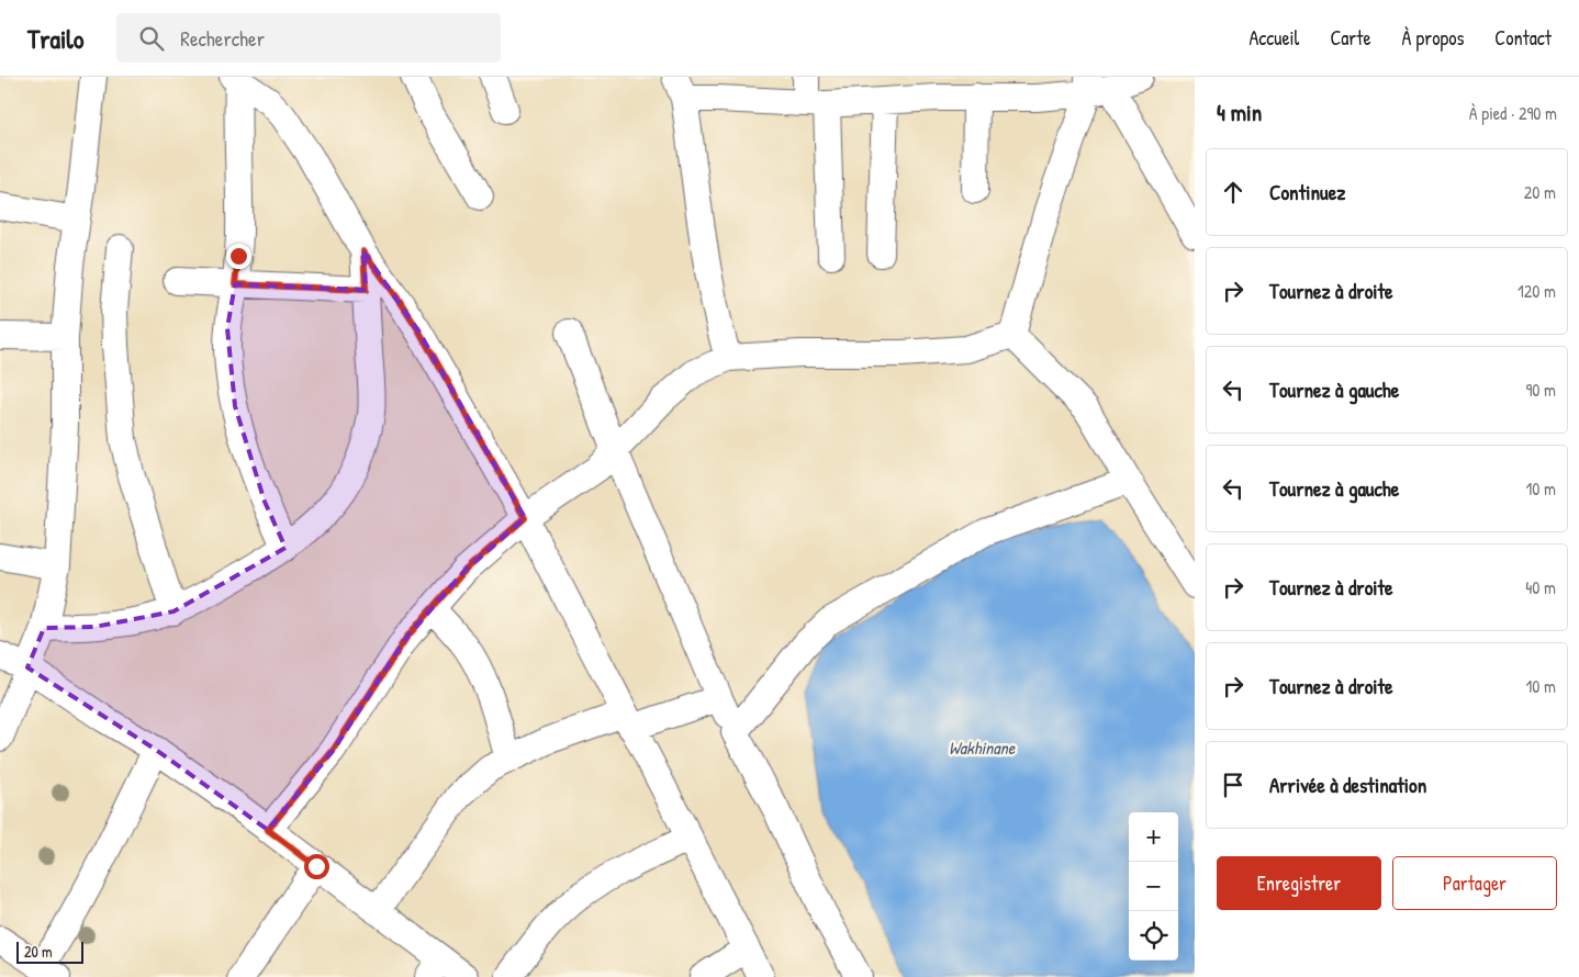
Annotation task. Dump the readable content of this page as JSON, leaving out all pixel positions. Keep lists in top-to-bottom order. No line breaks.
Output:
{"water":["Wakhinane"],"scale_bar":"20 m","page":{"header":"Trailo","search":"Rechercher","nav":["Accueil","Carte","À propos","Contact"],"heading":["4 min","À pied · 290 m"],"list":[["Continuez","20 m"],["Tournez à droite","120 m"],["Tournez à gauche","90 m"],["Tournez à gauche","10 m"],["Tournez à droite","40 m"],["Tournez à droite","10 m"],"Arrivée à destination"],"map_buttons":["+","−"],"buttons":["Enregistrer","Partager"],"scale":"20 m"}}
